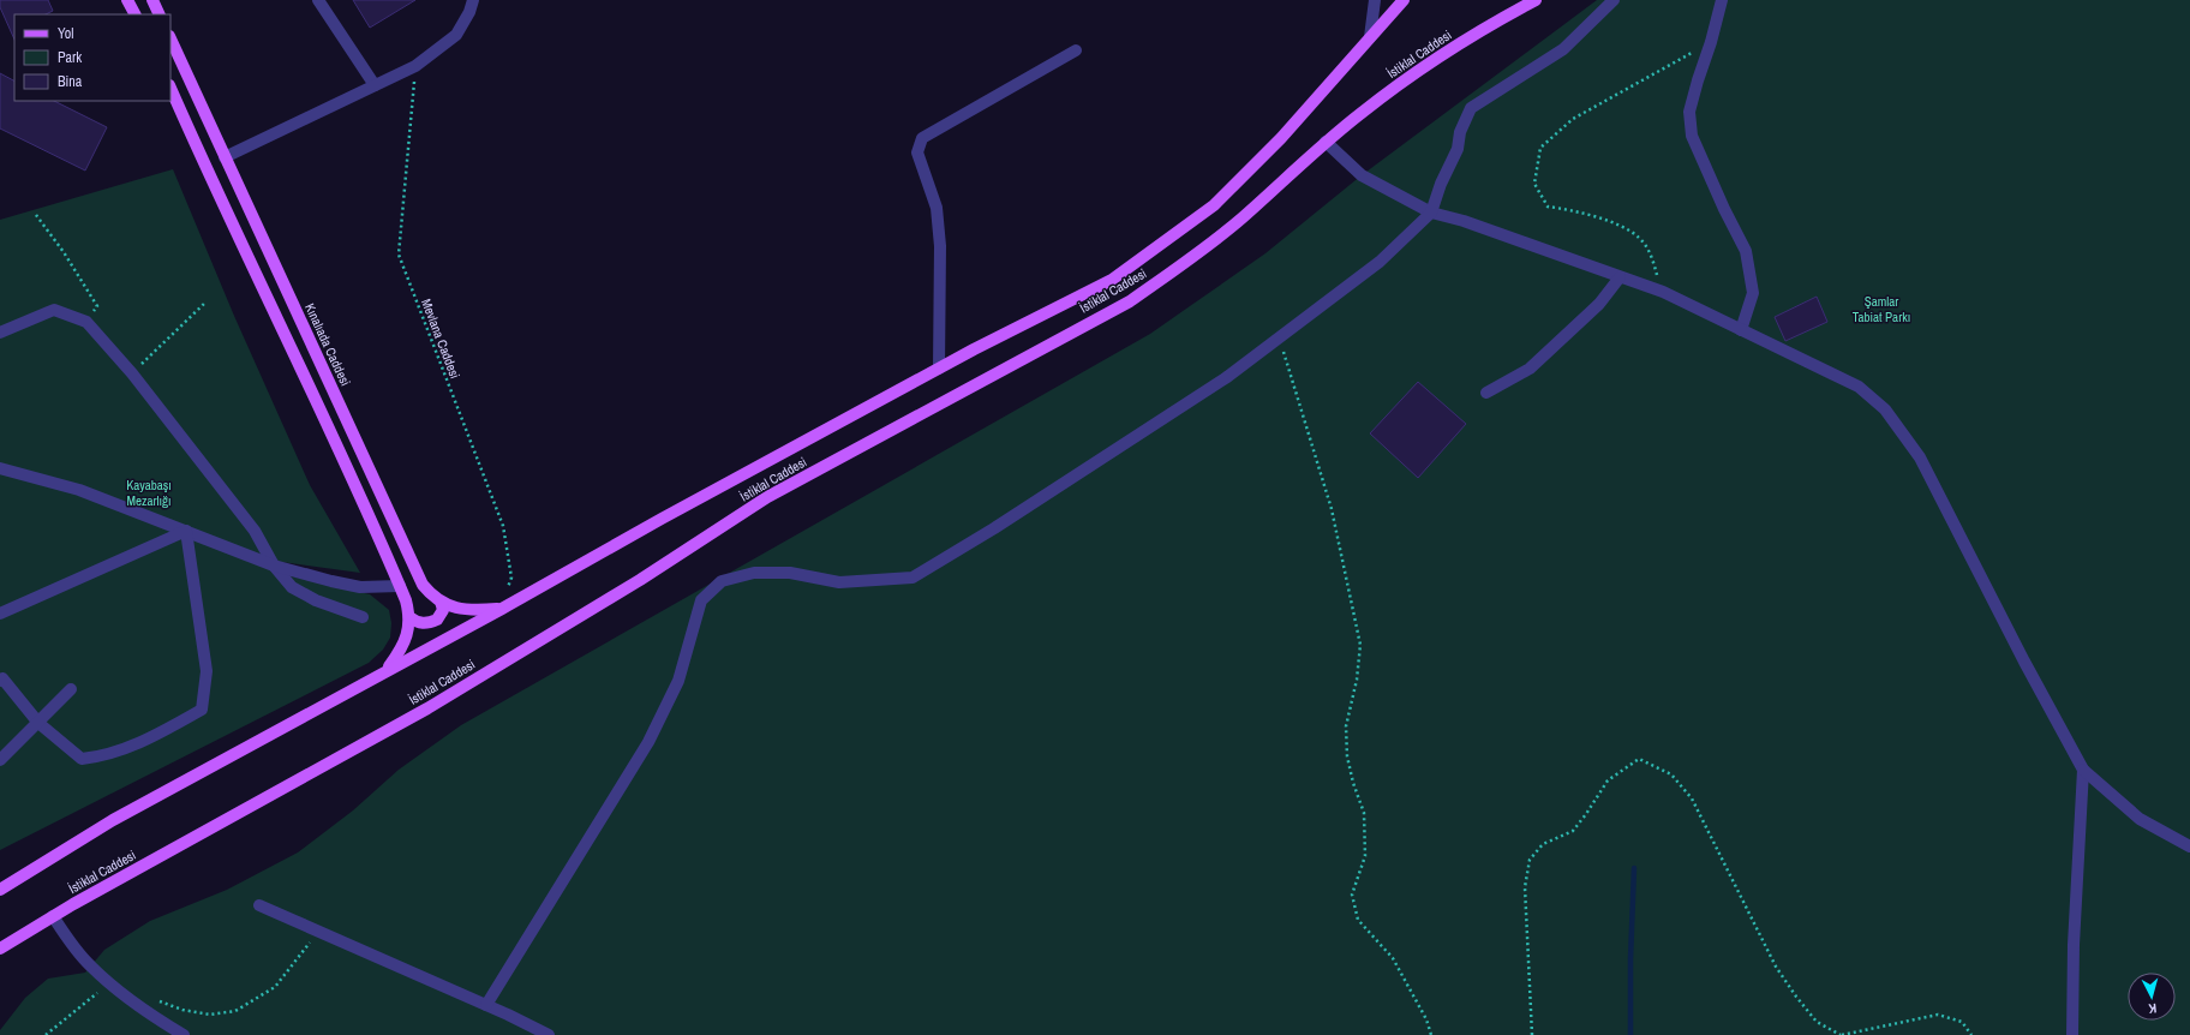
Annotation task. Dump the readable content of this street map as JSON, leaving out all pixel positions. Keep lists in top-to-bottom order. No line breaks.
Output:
{"streets":{"main road":["İstiklal Caddesi","Kınalıada Caddesi"],"path":["Mevlana Caddesi"]},"crossings":[["İstiklal Caddesi","Mevlana Caddesi"],["İstiklal Caddesi","Kınalıada Caddesi"],["Mevlana Caddesi","Kınalıada Caddesi"]],"parks":["Şamlar Tabiat Parkı","Kayabaşı Mezarlığı"],"legend":["Yol","Park","Bina"],"north":"bottom"}
